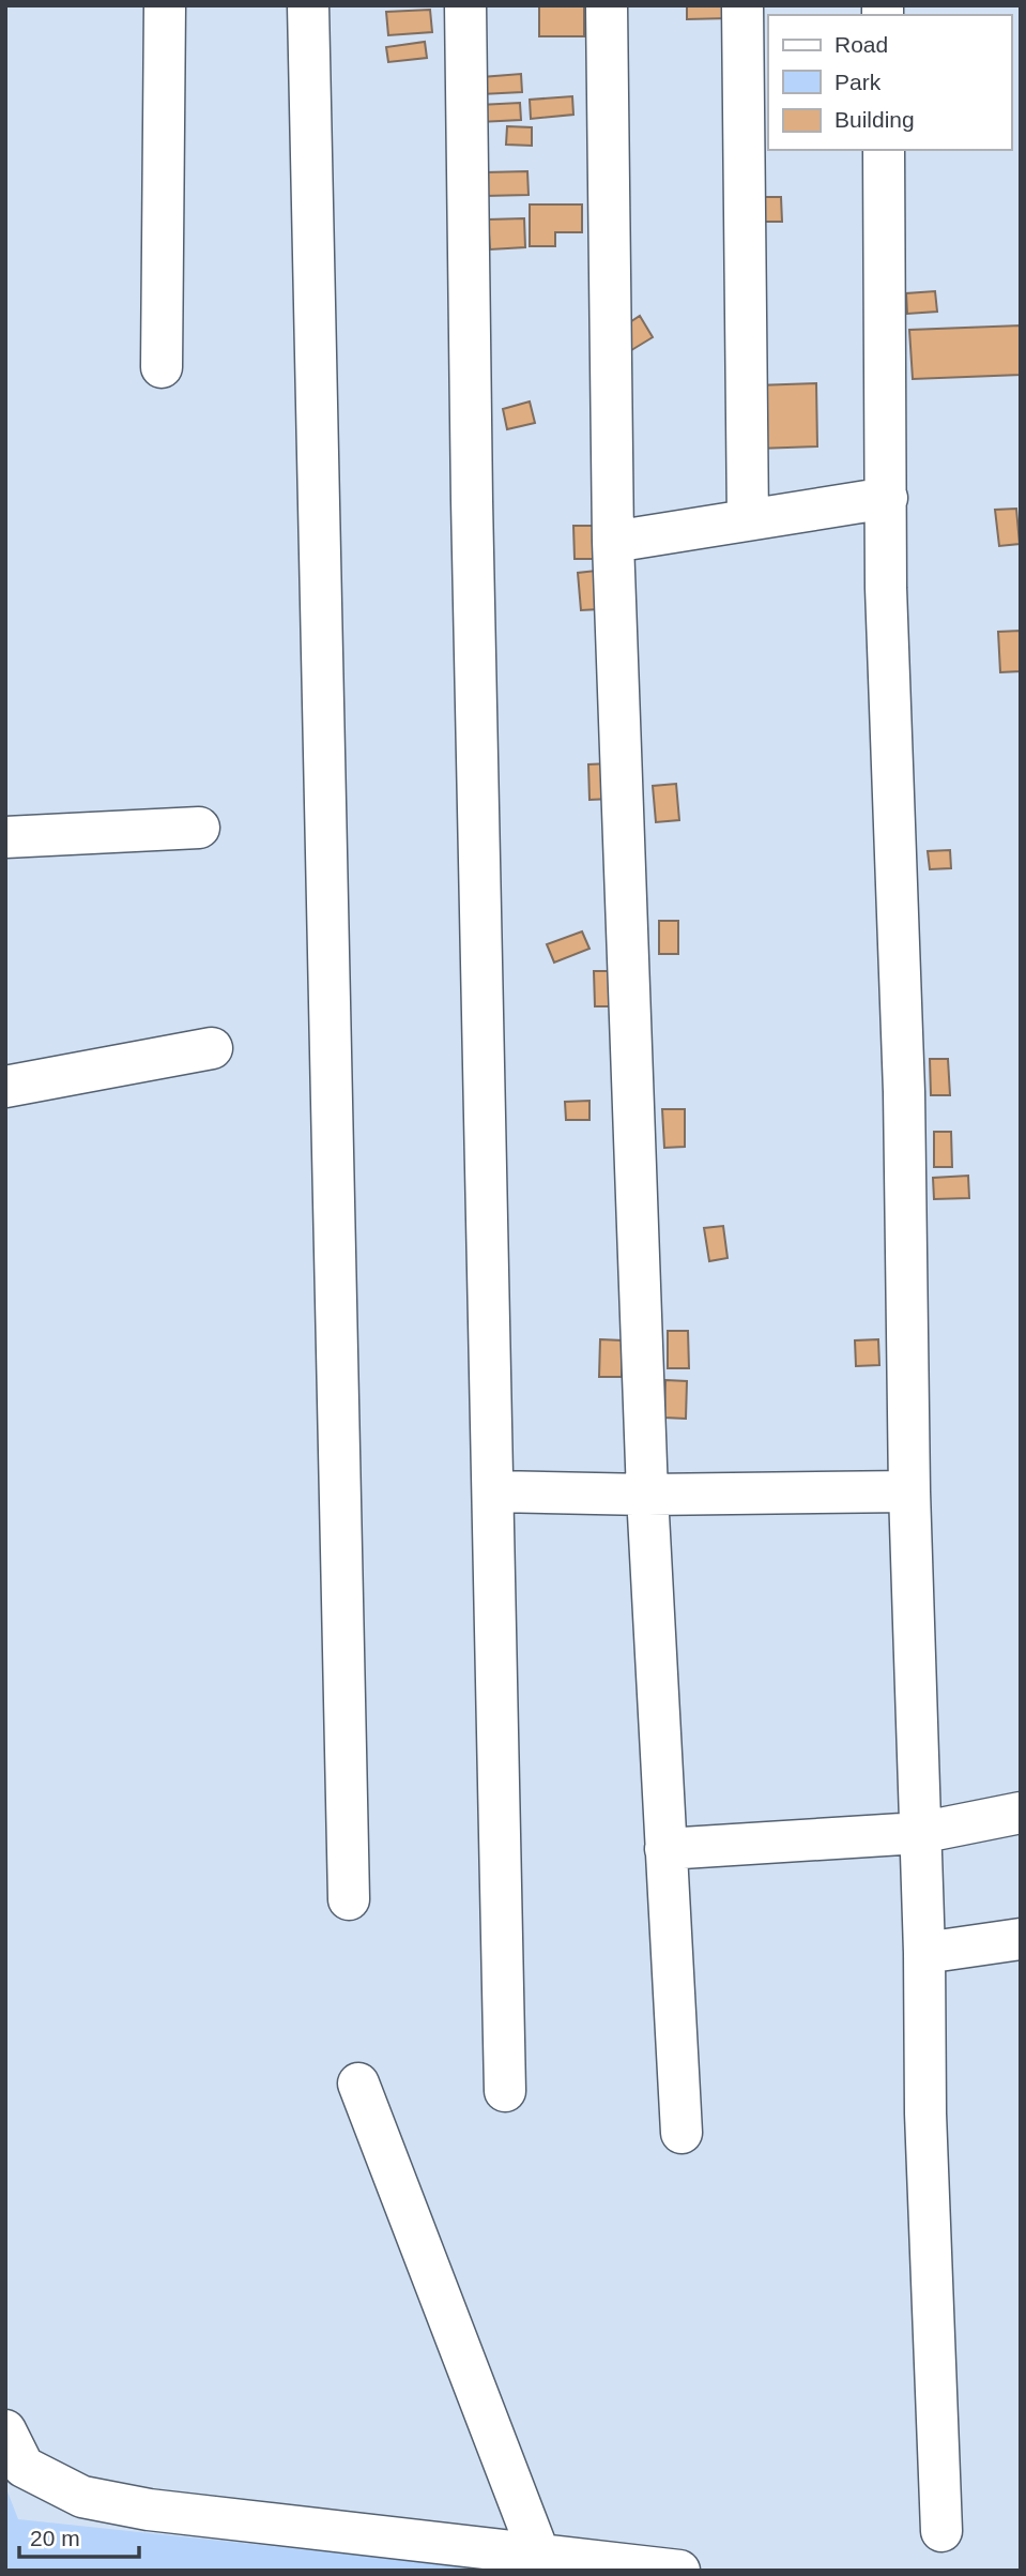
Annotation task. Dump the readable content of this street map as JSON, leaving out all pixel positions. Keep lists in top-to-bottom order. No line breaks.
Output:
{"legend":["Road","Park","Building"],"scale_bar":"20 m"}
